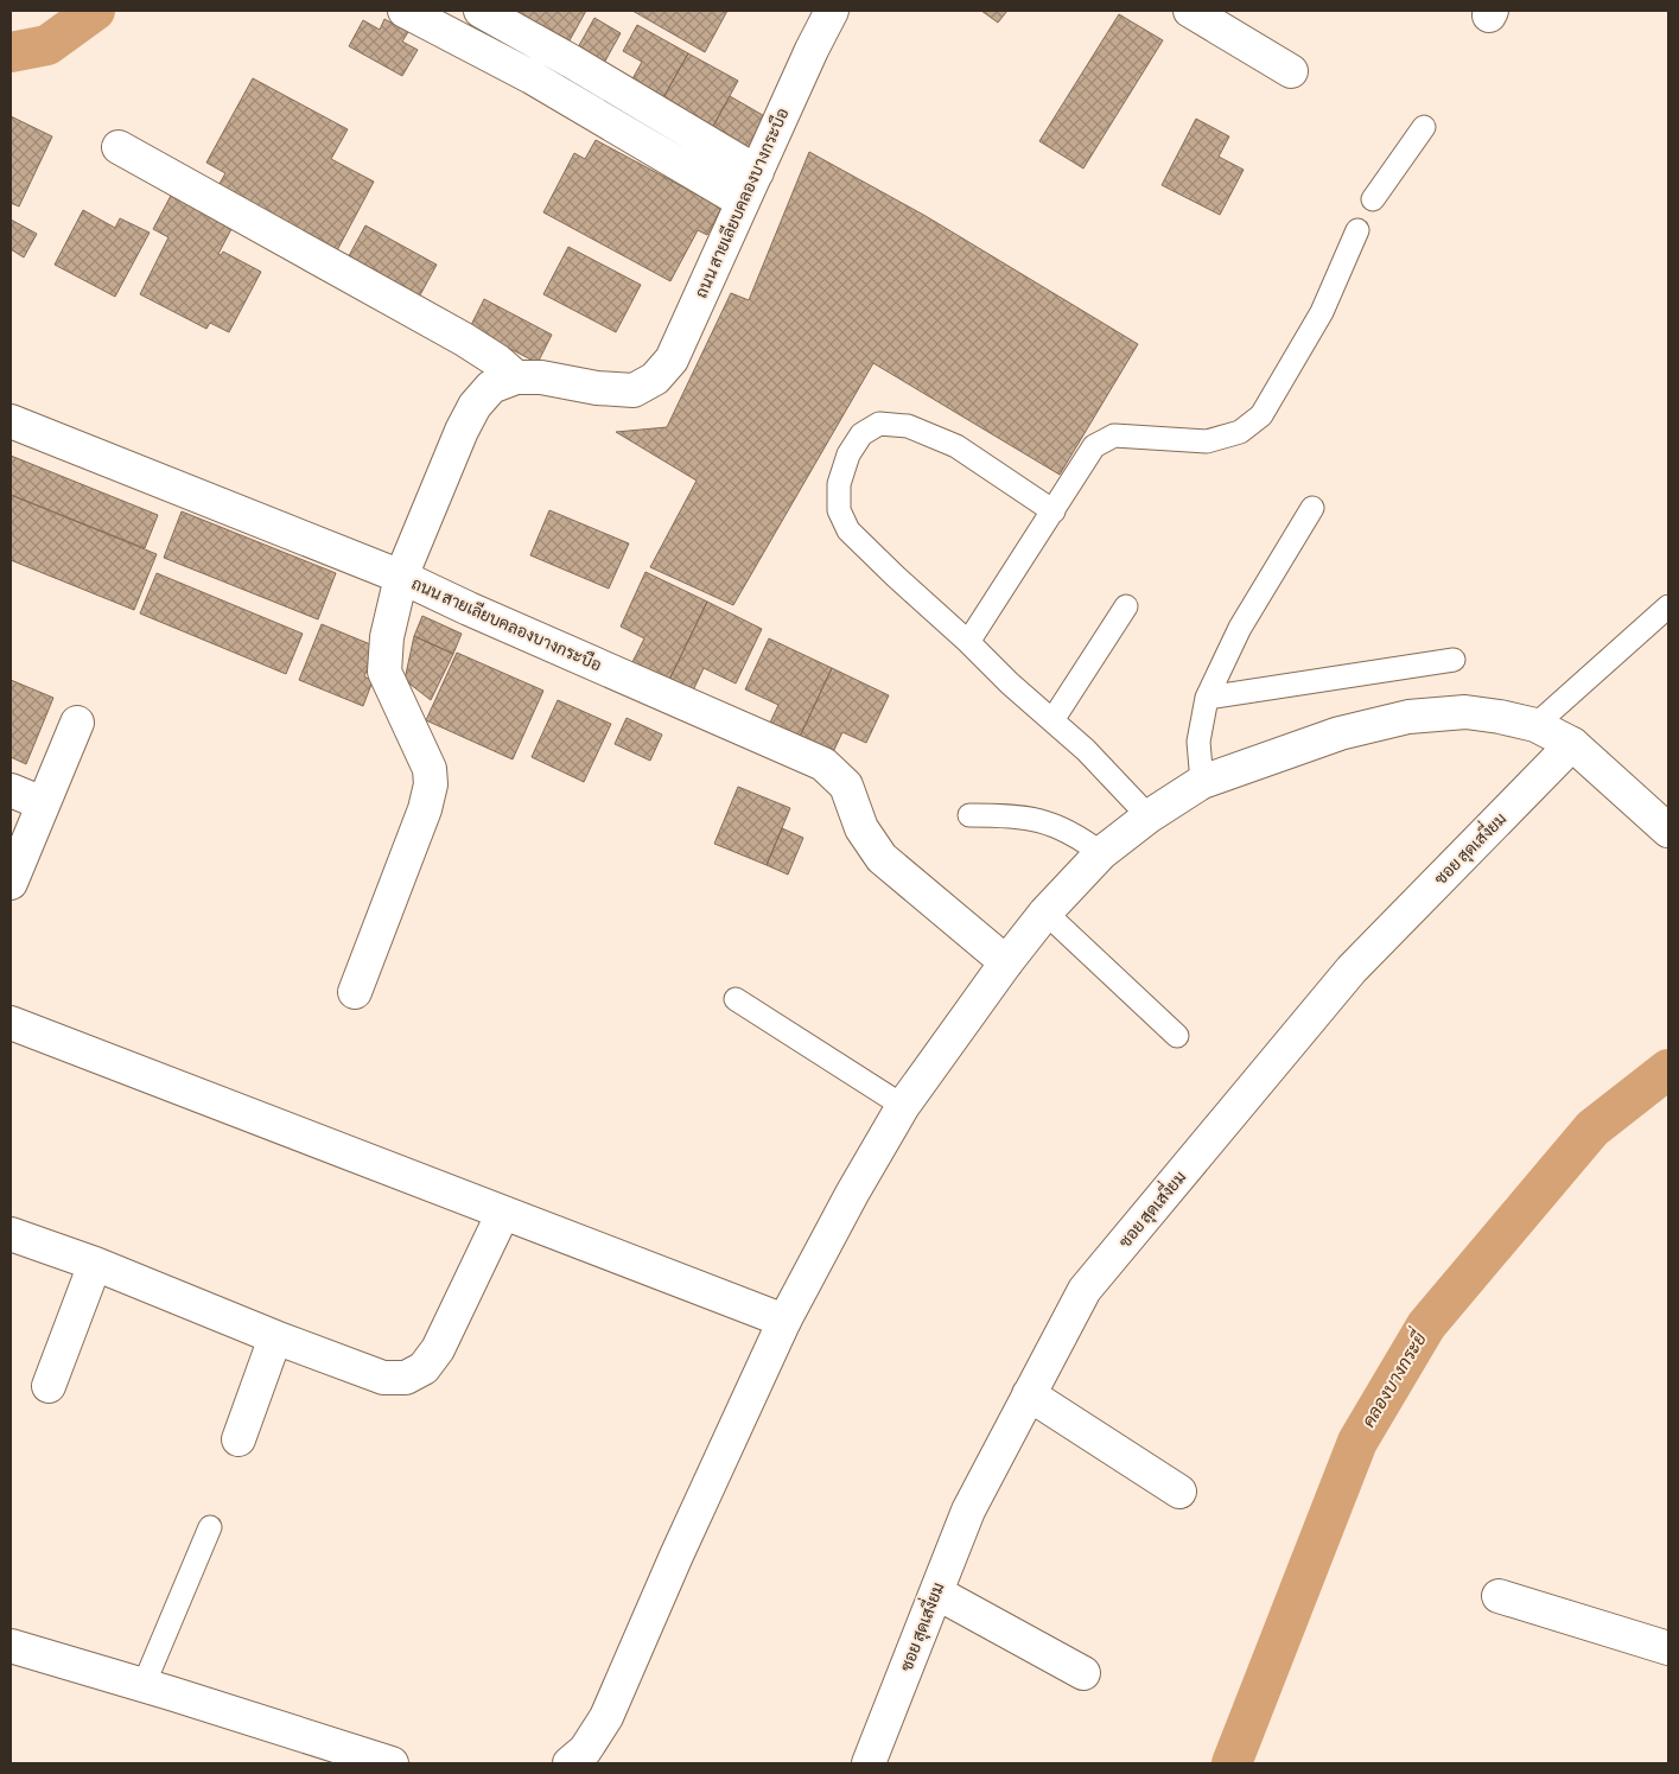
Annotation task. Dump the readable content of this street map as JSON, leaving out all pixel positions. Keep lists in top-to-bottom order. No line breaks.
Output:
{"streets":{"street":["ถนน สายเลียบคลองบางกระบือ","ซอย สุดเสงี่ยม"]},"water":["คลองบางกระยี่"]}
